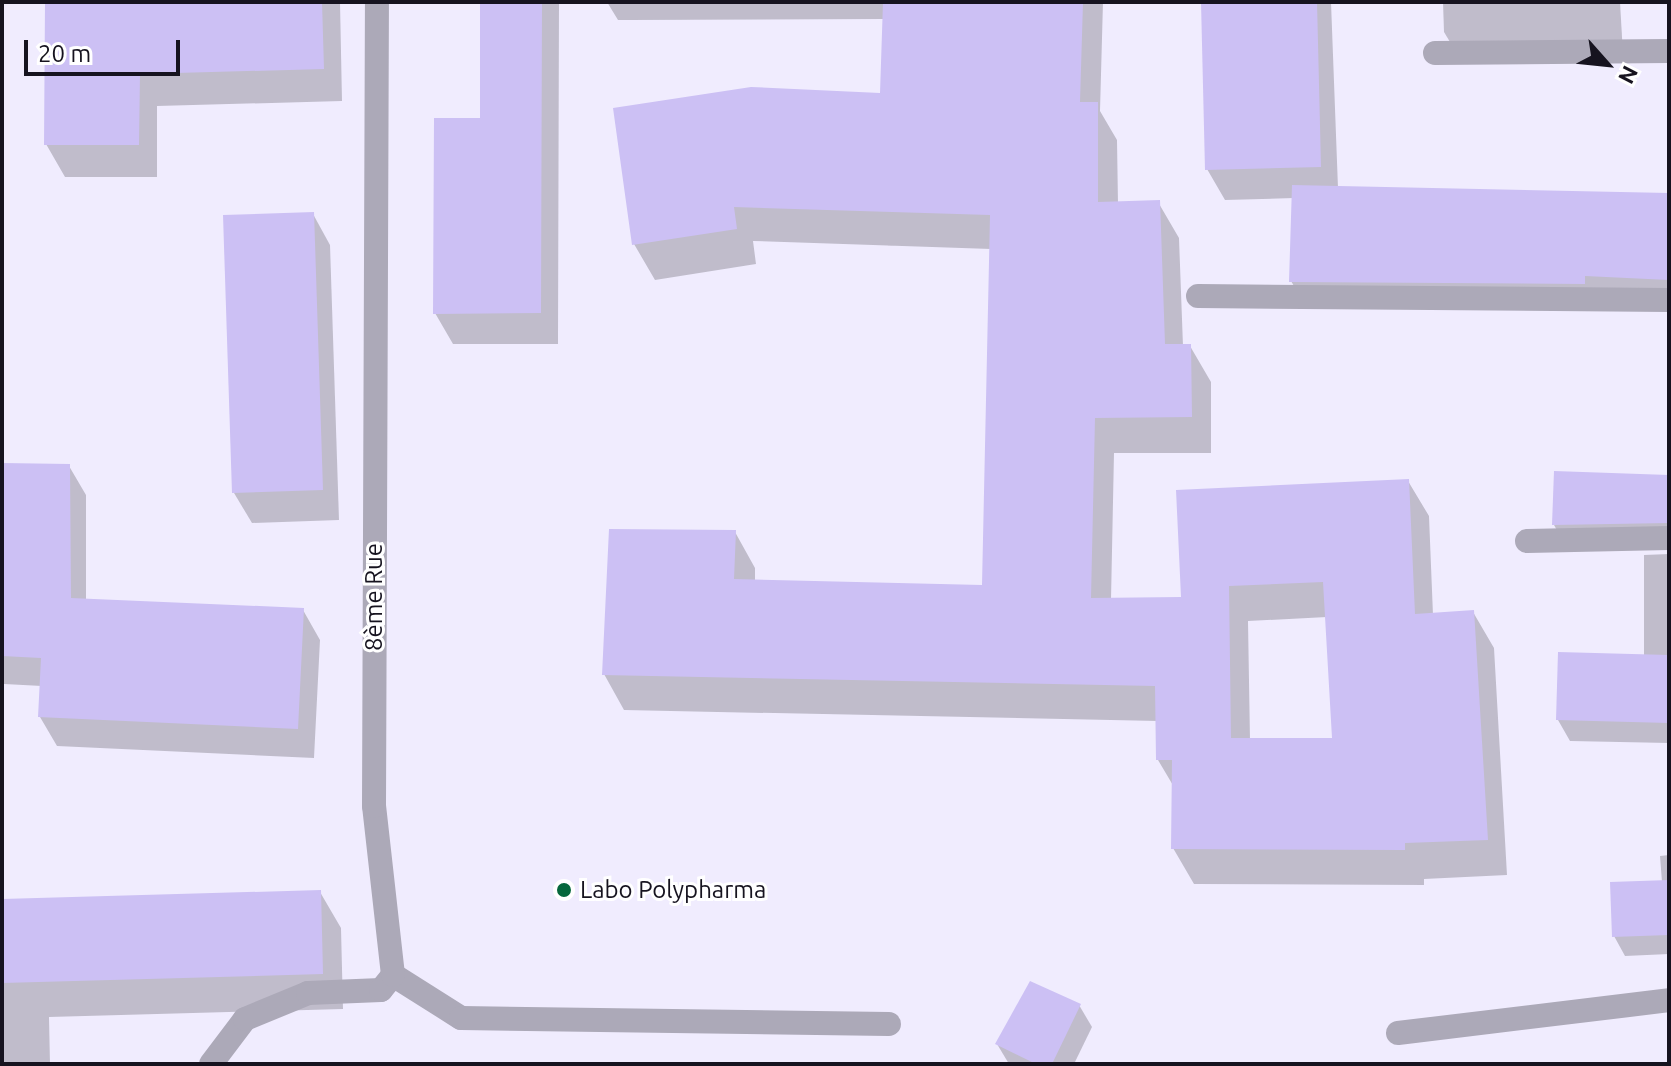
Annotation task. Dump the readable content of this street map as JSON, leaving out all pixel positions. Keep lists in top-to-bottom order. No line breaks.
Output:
{"streets":{"street":["8ème Rue"]},"places":["Labo Polypharma"],"scale_bar":"20 m","north":"bottom right"}
